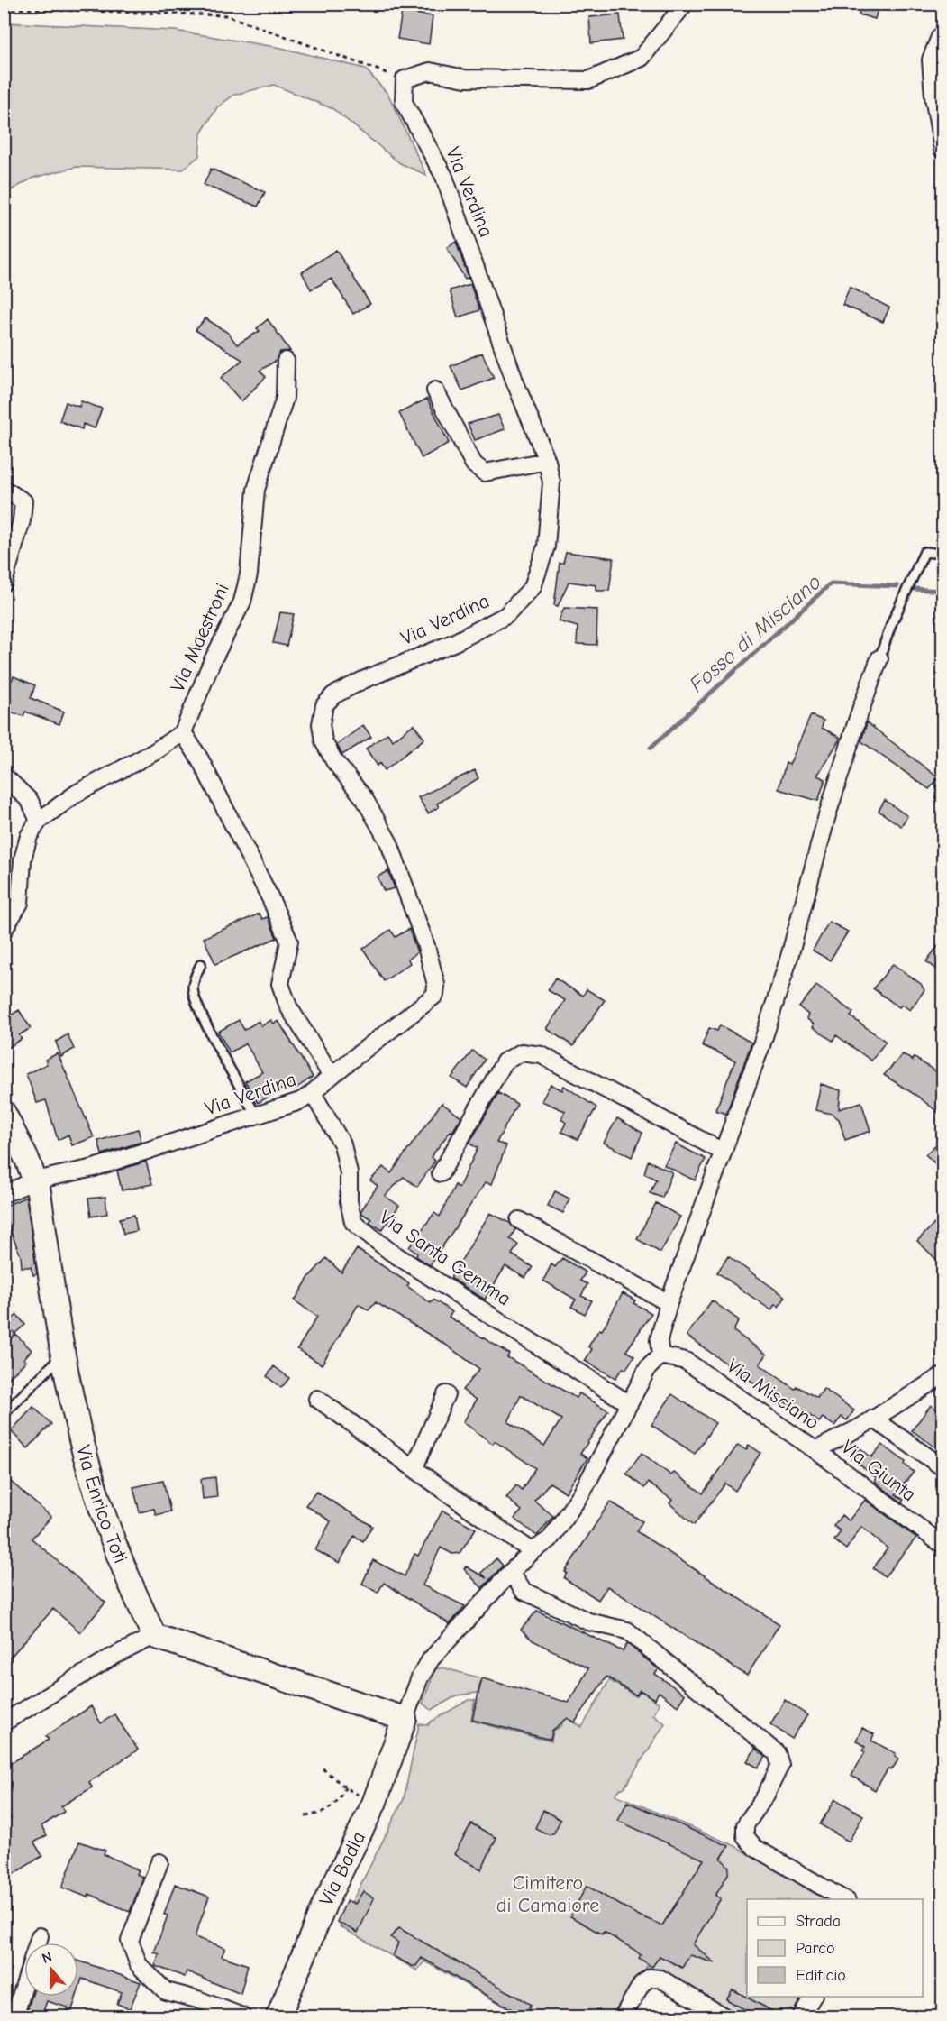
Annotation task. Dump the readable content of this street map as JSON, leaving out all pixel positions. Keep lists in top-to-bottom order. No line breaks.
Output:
{"streets":{"street":["Via Verdina","Via Maestroni","Via Santa Gemma","Via Misciano","Via Giunta","Via Enrico Toti","Via Badia"]},"crossings":[["Via Verdina","Via Santa Gemma"],["Via Verdina","Via Enrico Toti"],["Via Misciano","Via Giunta"]],"water":["Fosso di Misciano"],"parks":["Cimitero di Camaiore"],"legend":["Strada","Parco","Edificio"],"north":"top"}
